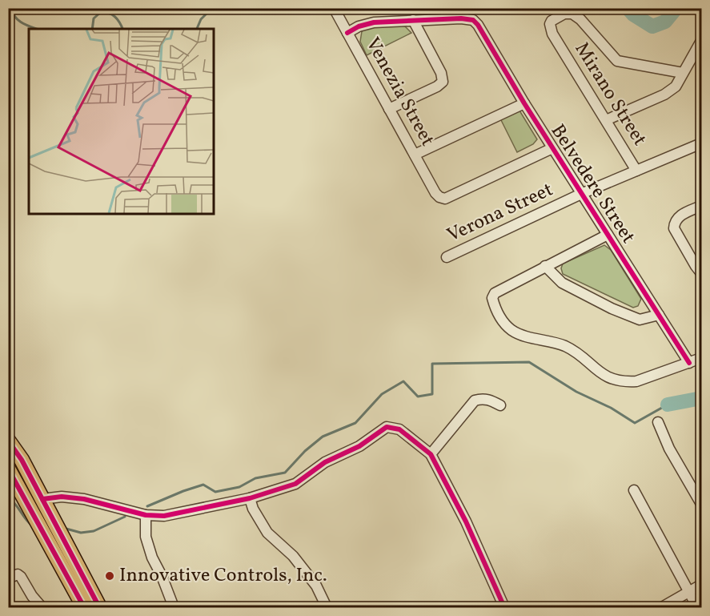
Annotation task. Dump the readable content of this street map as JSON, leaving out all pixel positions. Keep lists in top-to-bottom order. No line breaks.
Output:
{"streets":{"street":["Venezia Street","Mirano Street","Belvedere Street","Verona Street"]},"crossings":[["Venezia Street","Belvedere Street"],["Mirano Street","Verona Street"],["Belvedere Street","Verona Street"]],"places":["Innovative Controls, Inc."]}
